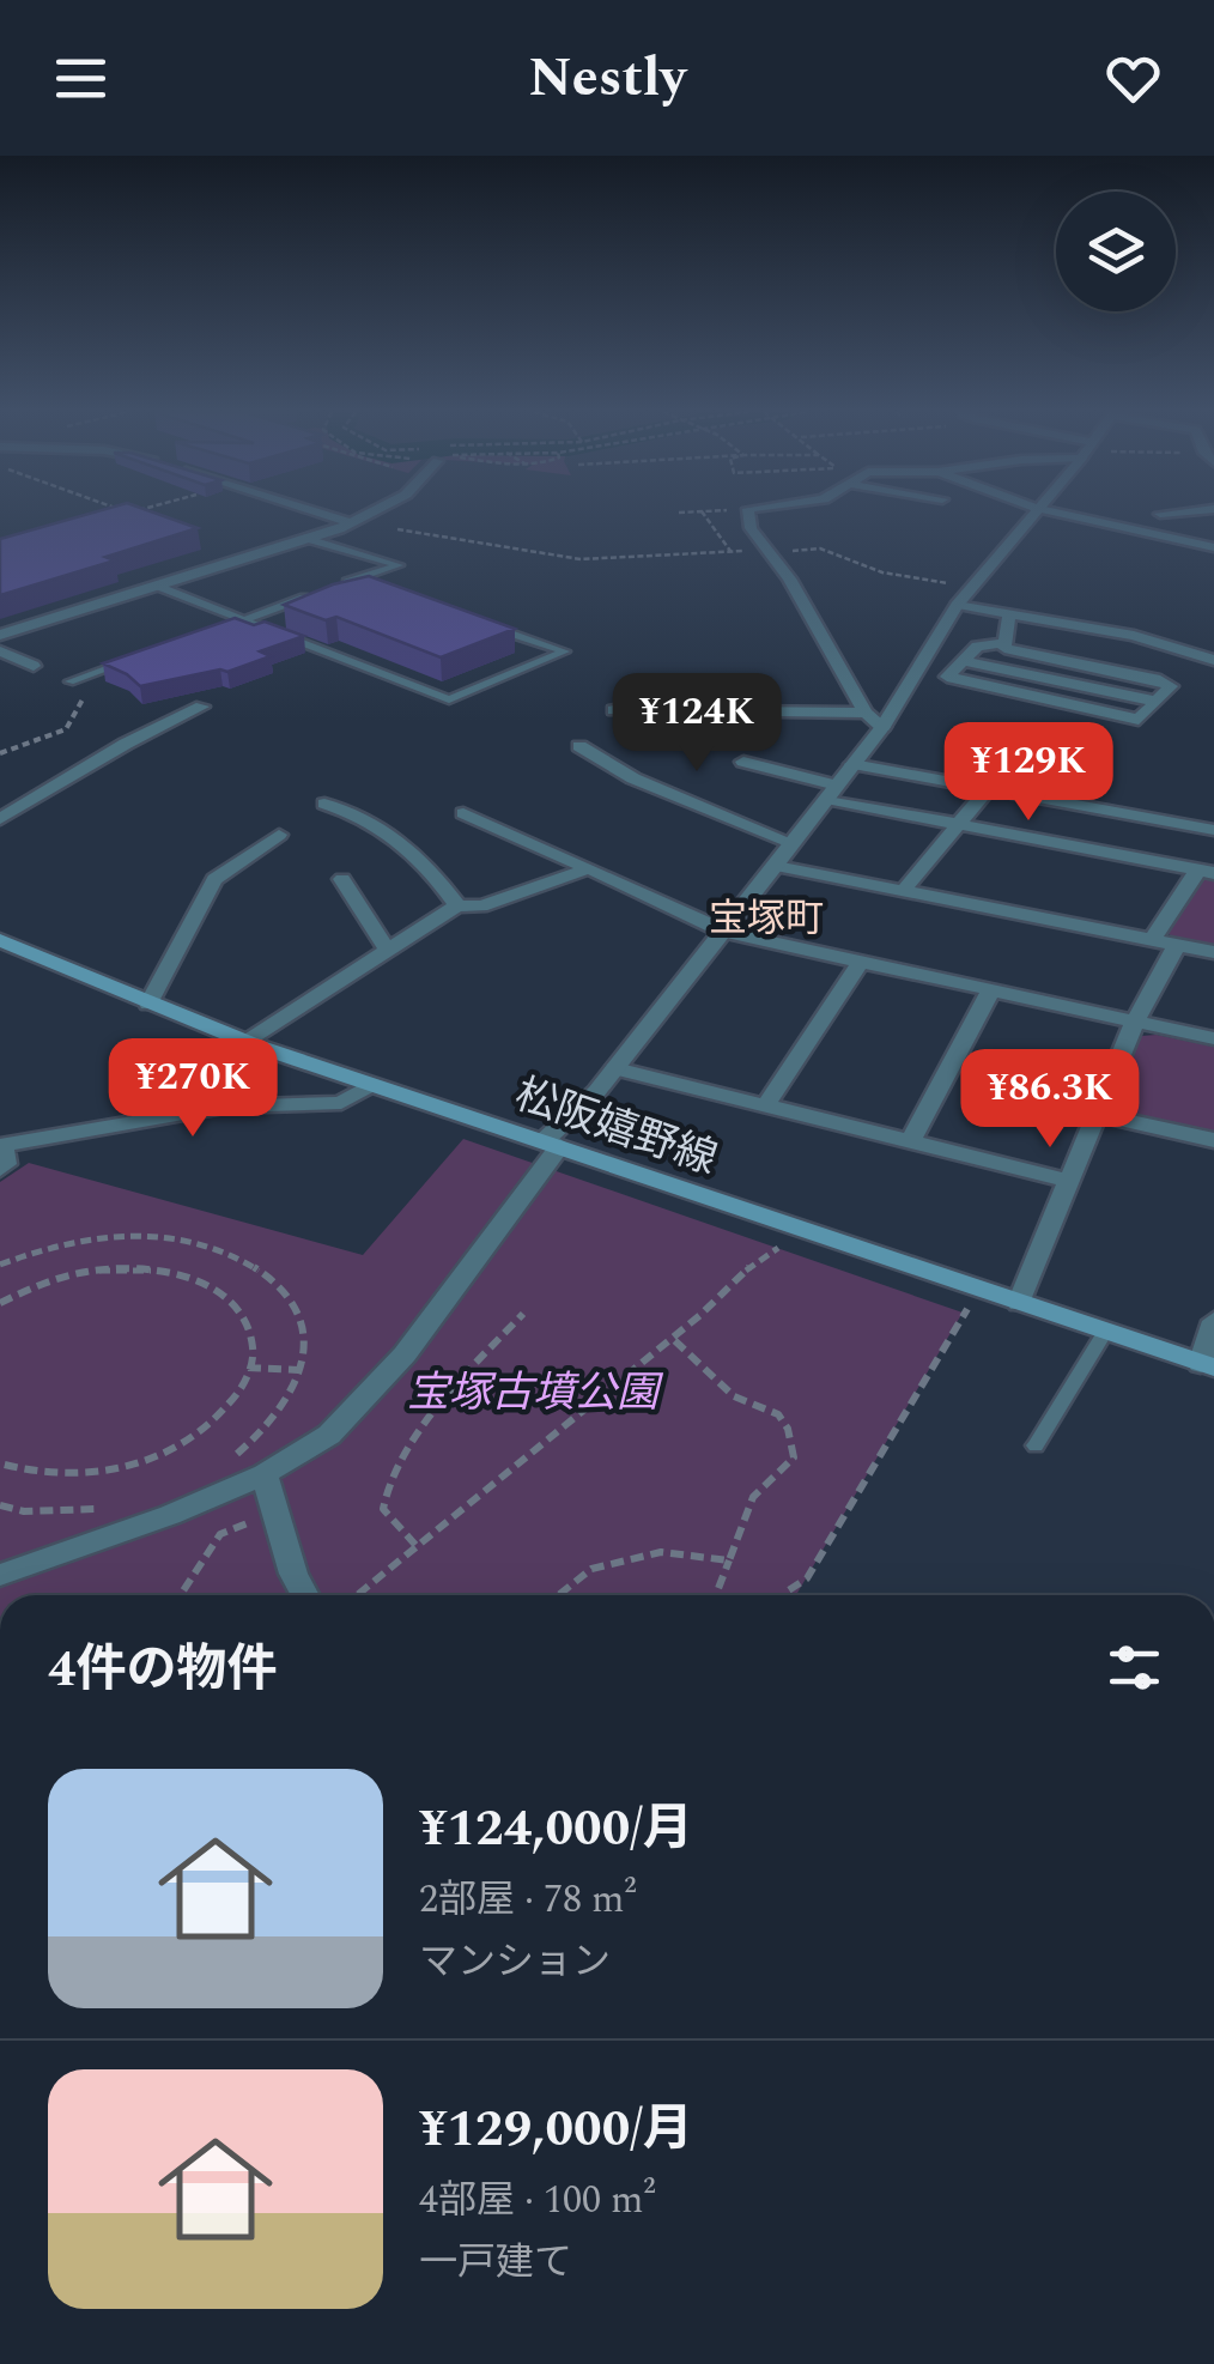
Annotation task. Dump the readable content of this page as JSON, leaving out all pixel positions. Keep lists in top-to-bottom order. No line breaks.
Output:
{"streets":{"main road":["松阪嬉野線"]},"districts":["宝塚町"],"parks":["宝塚古墳公園"],"page":{"header":"Nestly","price":["¥124K","¥129K","¥270K","¥86.3K"],"heading":"4件の物件","list":[{"name":"¥124,000/月","note":"2部屋 · 78 m² · マンション"},{"name":"¥129,000/月","note":"4部屋 · 100 m² · 一戸建て"}]}}
